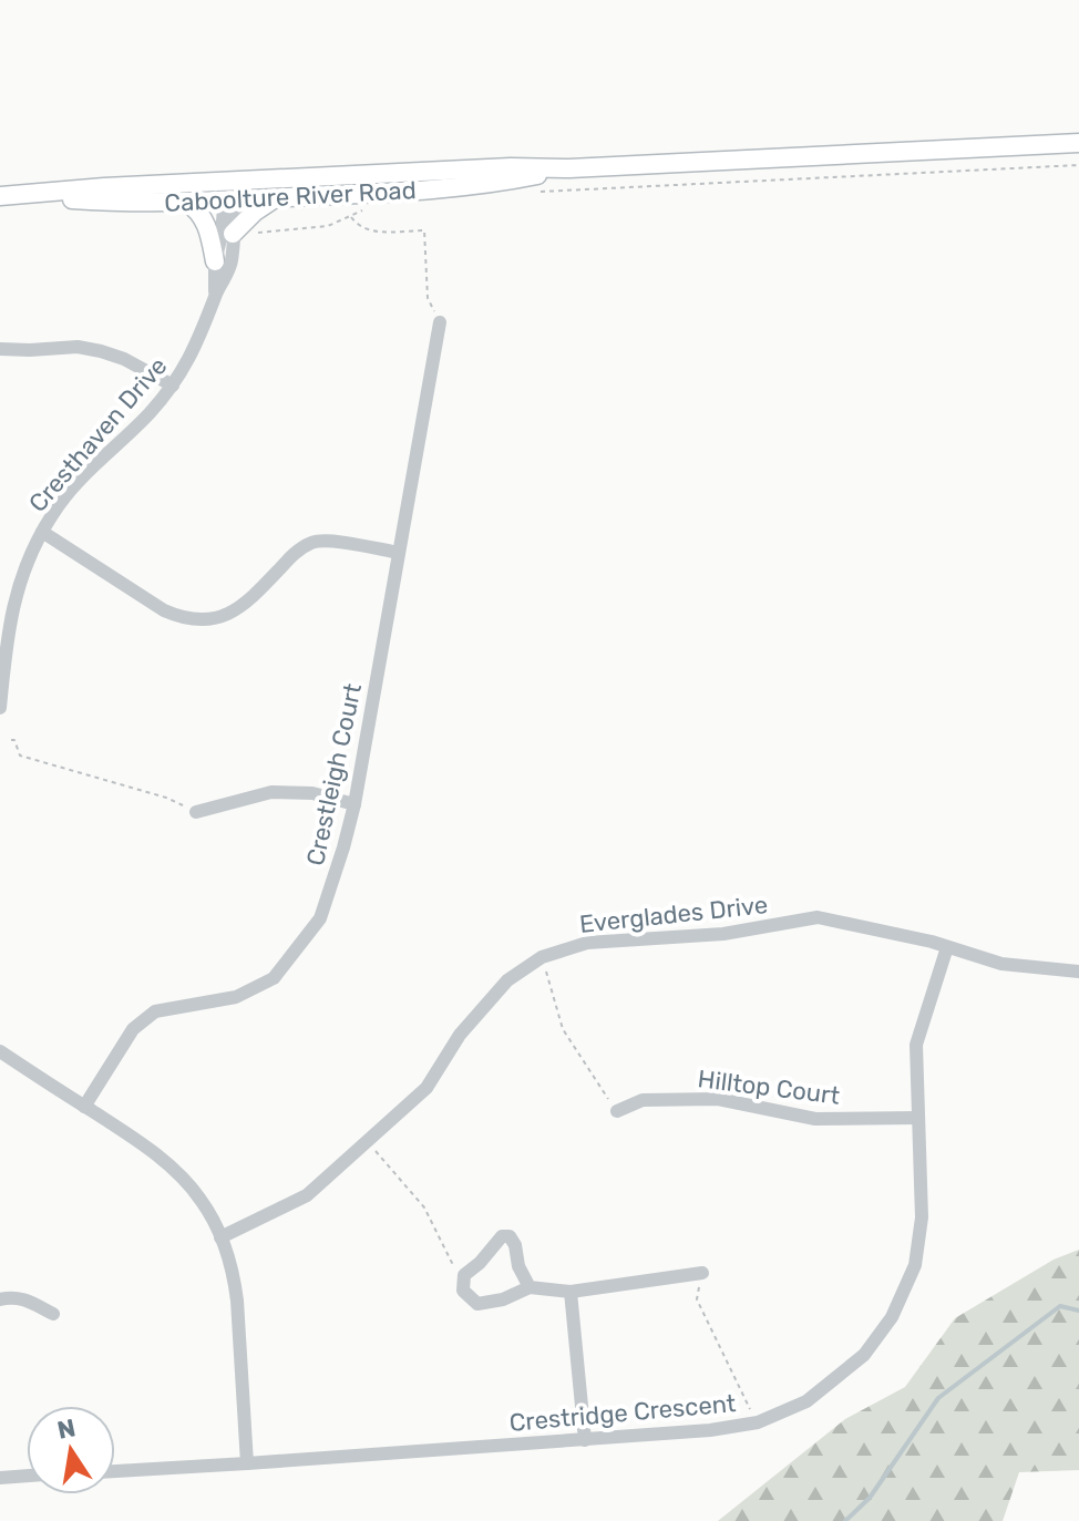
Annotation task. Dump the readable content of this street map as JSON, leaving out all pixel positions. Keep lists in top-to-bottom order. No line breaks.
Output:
{"streets":{"main road":["Caboolture River Road"],"street":["Cresthaven Drive","Crestleigh Court","Everglades Drive","Hilltop Court","Crestridge Crescent"]},"crossings":[["Caboolture River Road","Cresthaven Drive"],["Everglades Drive","Crestridge Crescent"],["Hilltop Court","Crestridge Crescent"]],"north":"top"}
